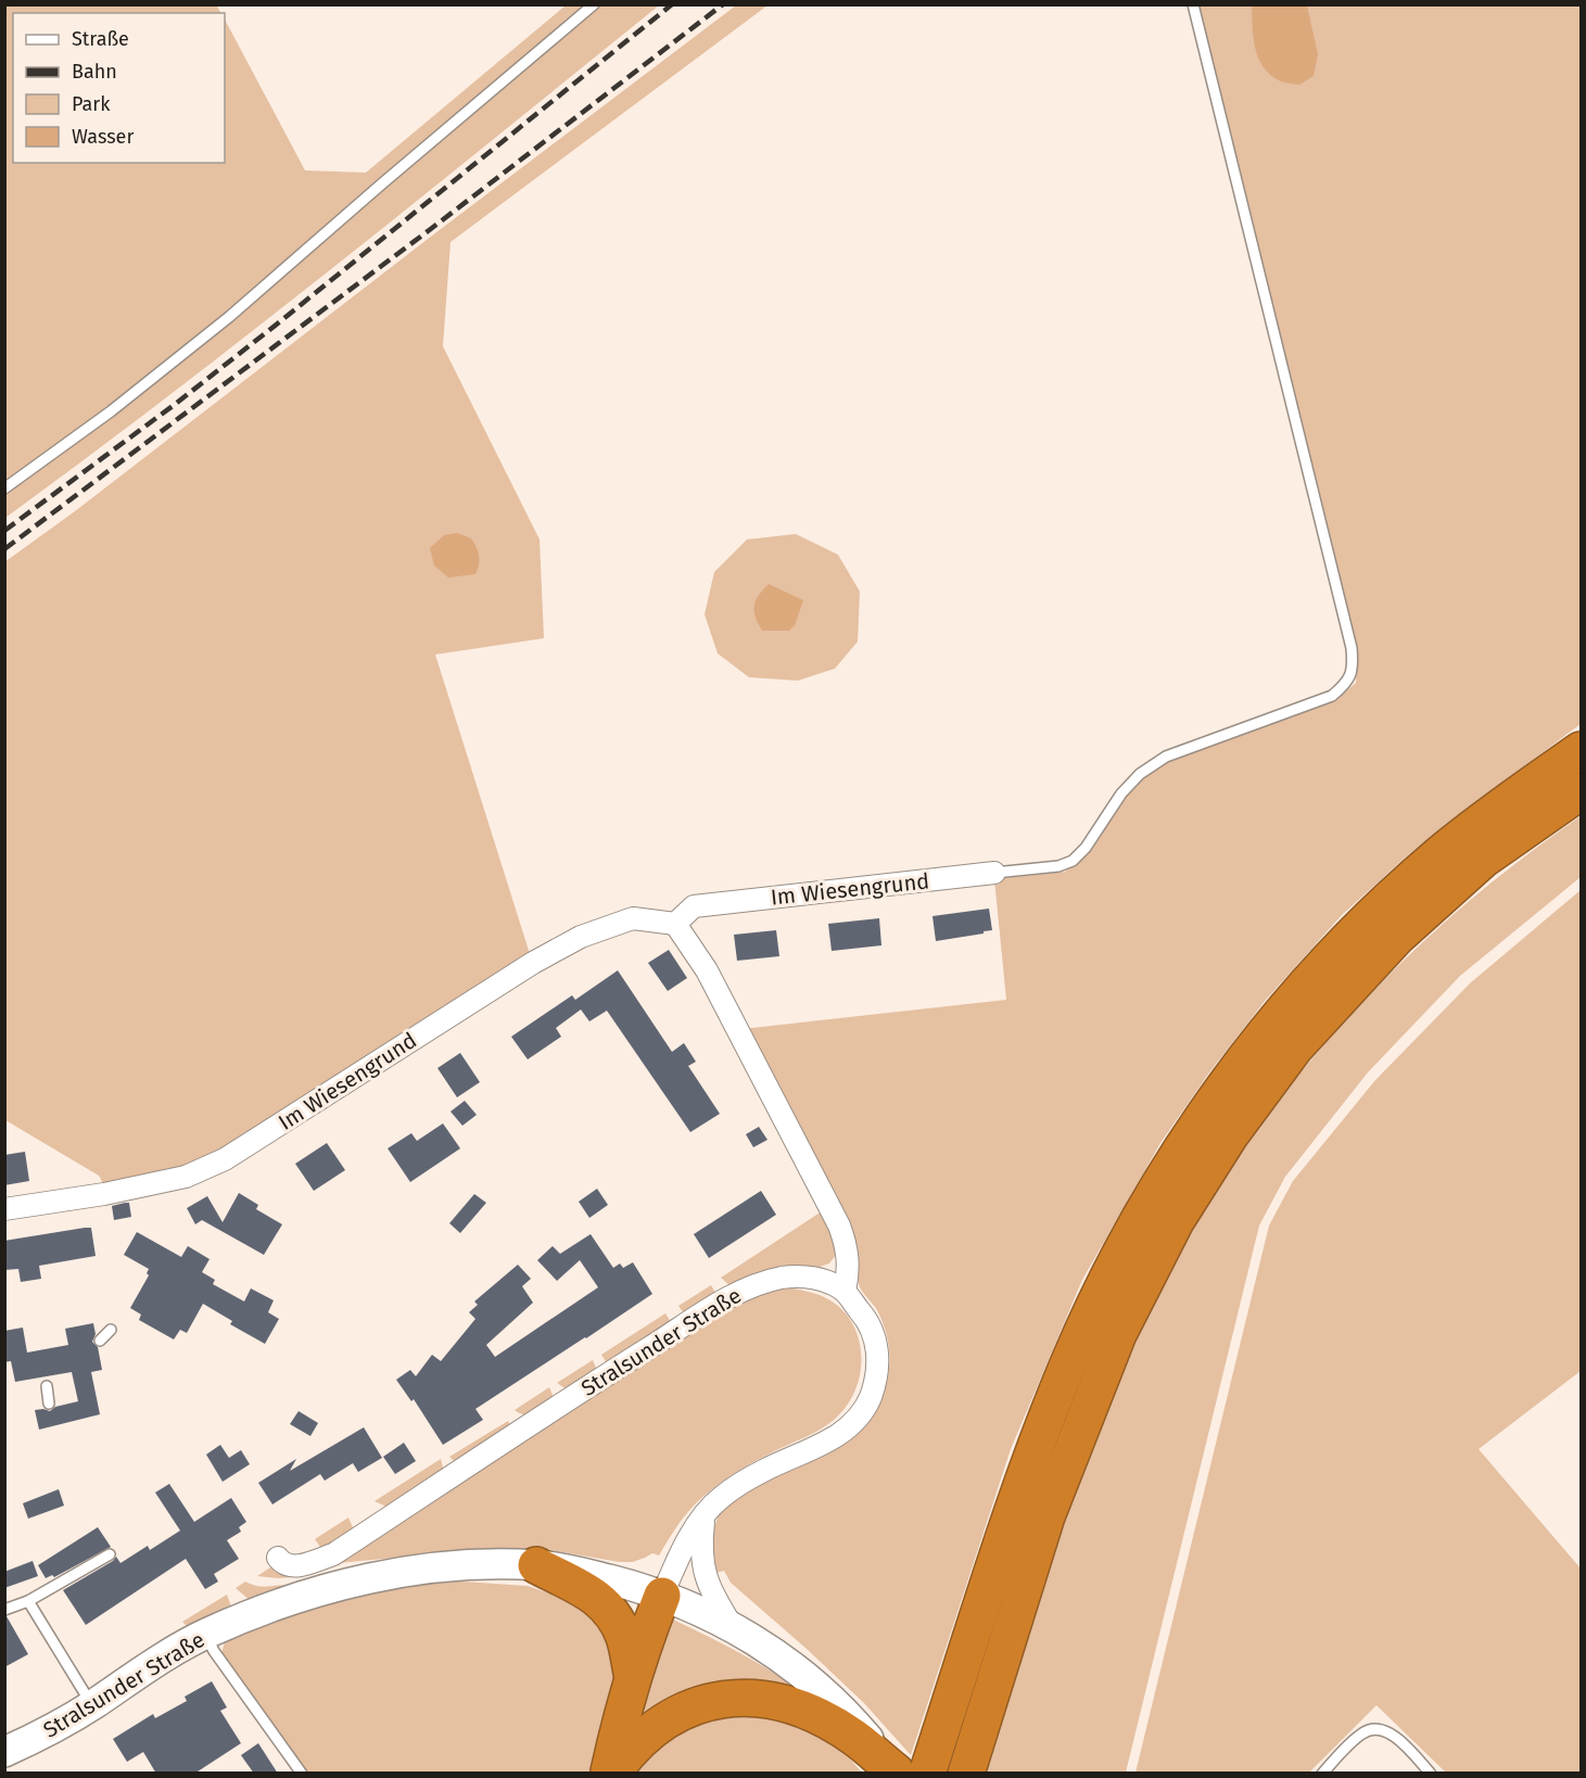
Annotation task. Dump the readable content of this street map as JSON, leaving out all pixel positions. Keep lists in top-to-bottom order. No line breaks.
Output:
{"streets":{"street":["Im Wiesengrund","Stralsunder Straße"]},"legend":["Straße","Bahn","Park","Wasser"]}
